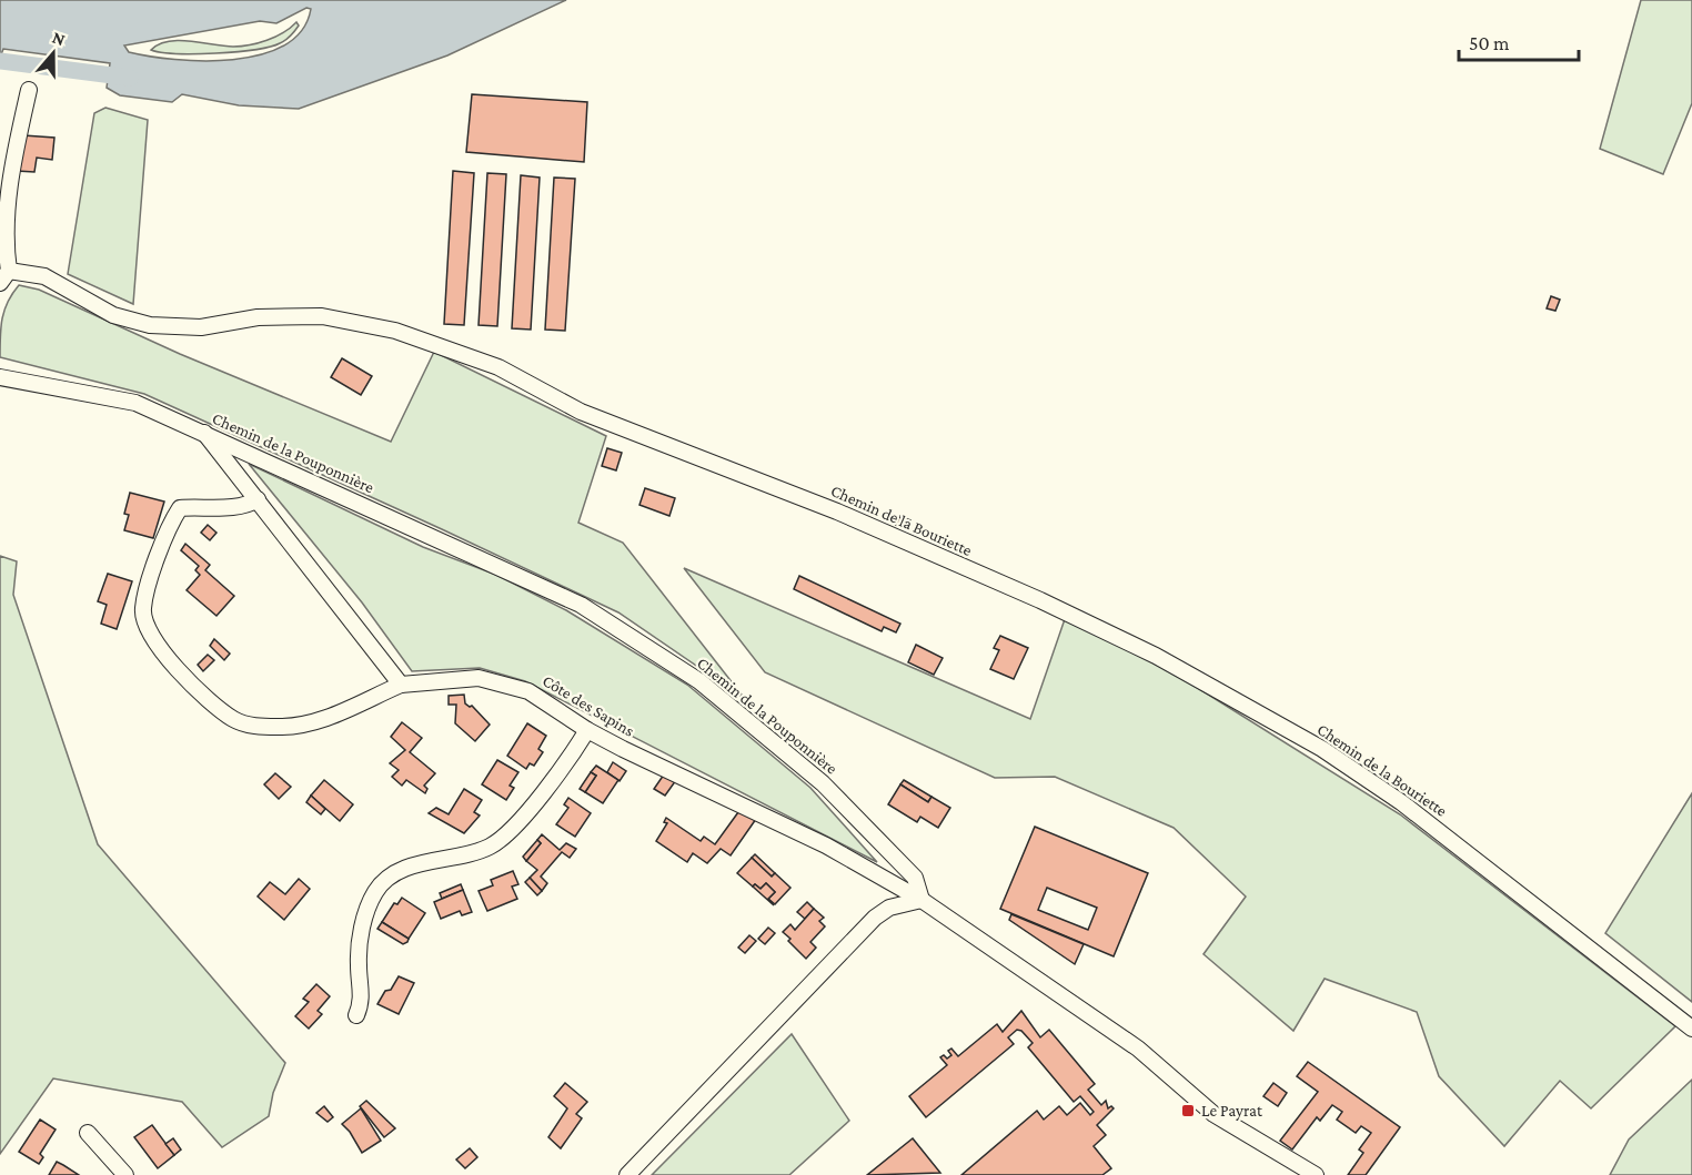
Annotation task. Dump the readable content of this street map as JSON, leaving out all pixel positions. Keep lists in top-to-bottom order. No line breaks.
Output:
{"streets":{"street":["Chemin de la Pouponnière","Chemin de la Bouriette","Côte des Sapins"]},"crossings":[["Chemin de la Pouponnière","Côte des Sapins"]],"places":{"transit":["Le Payrat"]},"scale_bar":"50 m","north":"top"}
